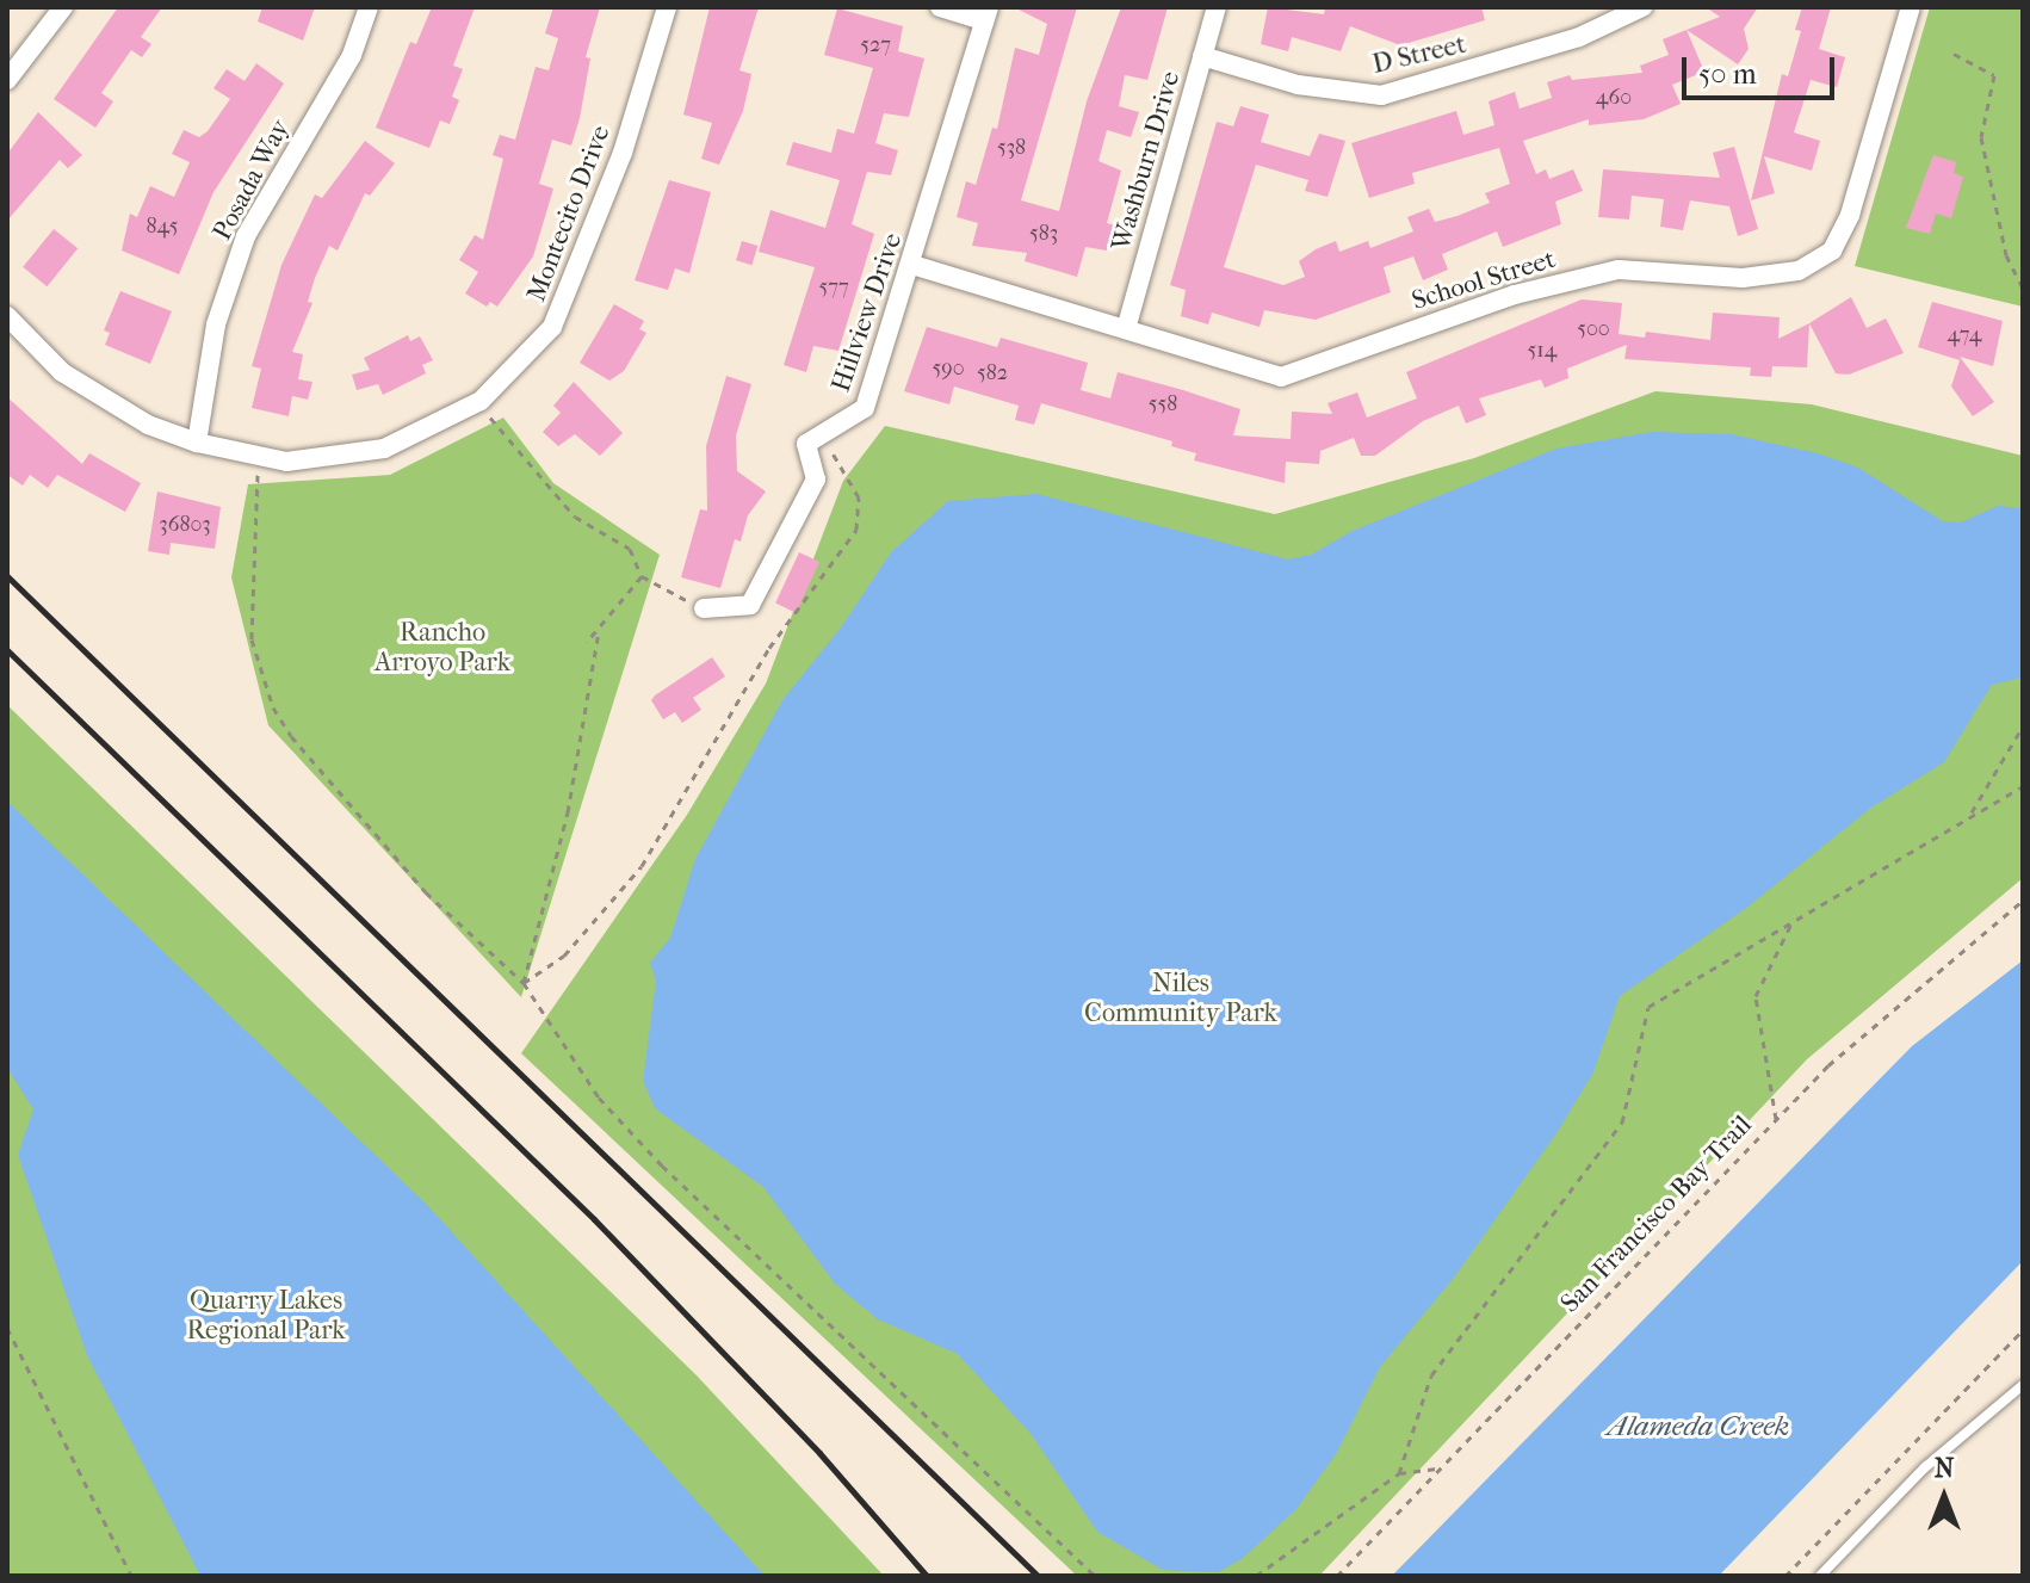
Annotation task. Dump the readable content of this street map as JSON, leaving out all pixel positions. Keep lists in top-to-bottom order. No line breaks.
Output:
{"streets":{"street":["D Street","Washburn Drive","Posada Way","Montecito Drive","School Street","Hillview Drive"],"path":["San Francisco Bay Trail"]},"crossings":[["D Street","Washburn Drive"],["Washburn Drive","School Street"],["Posada Way","Montecito Drive"],["School Street","Hillview Drive"]],"water":["Alameda Creek"],"parks":["Rancho Arroyo Park","Niles Community Park","Quarry Lakes Regional Park"],"house_numbers":["527","460","538","845","583","577","500","474","514","590","582","558","36803"],"scale_bar":"50 m","north":"top"}
